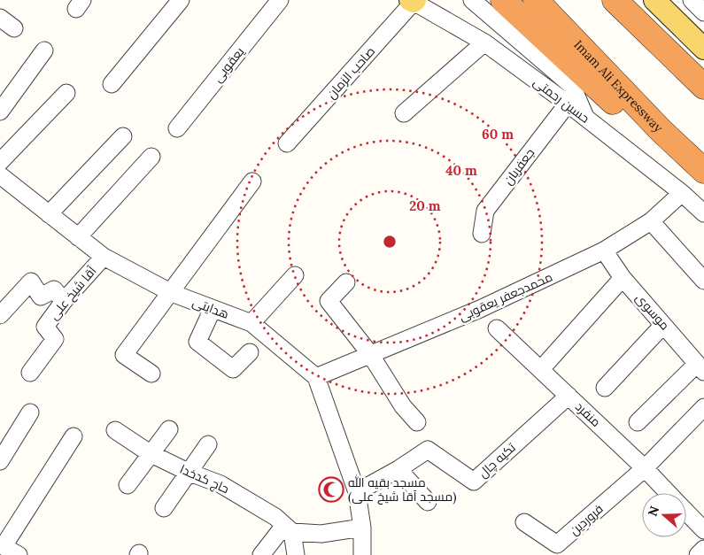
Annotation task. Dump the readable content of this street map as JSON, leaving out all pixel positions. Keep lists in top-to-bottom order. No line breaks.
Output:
{"streets":{"highway":["Imam Ali Expressway"],"street":["یعقوبی","صاحب الزمان","حسین رحمتی","جعفریان","آقا شیخ علی","محمدجعفر یعقوبی","هدایتی","موسوی","منفرد","تکیه چال","حاج کدخدا","فروردین"]},"crossings":[["صاحب الزمان","حسین رحمتی"],["حسین رحمتی","جعفریان"],["حسین رحمتی","محمدجعفر یعقوبی"],["آقا شیخ علی","هدایتی"],["محمدجعفر یعقوبی","هدایتی"],["محمدجعفر یعقوبی","موسوی"],["منفرد","تکیه چال"],["منفرد","فروردین"]],"places":{"mosque":["مسجد بقیه الله (مسجد آقا شیخ علی)"]},"north":"left","rings":["60 m","40 m","20 m"]}
